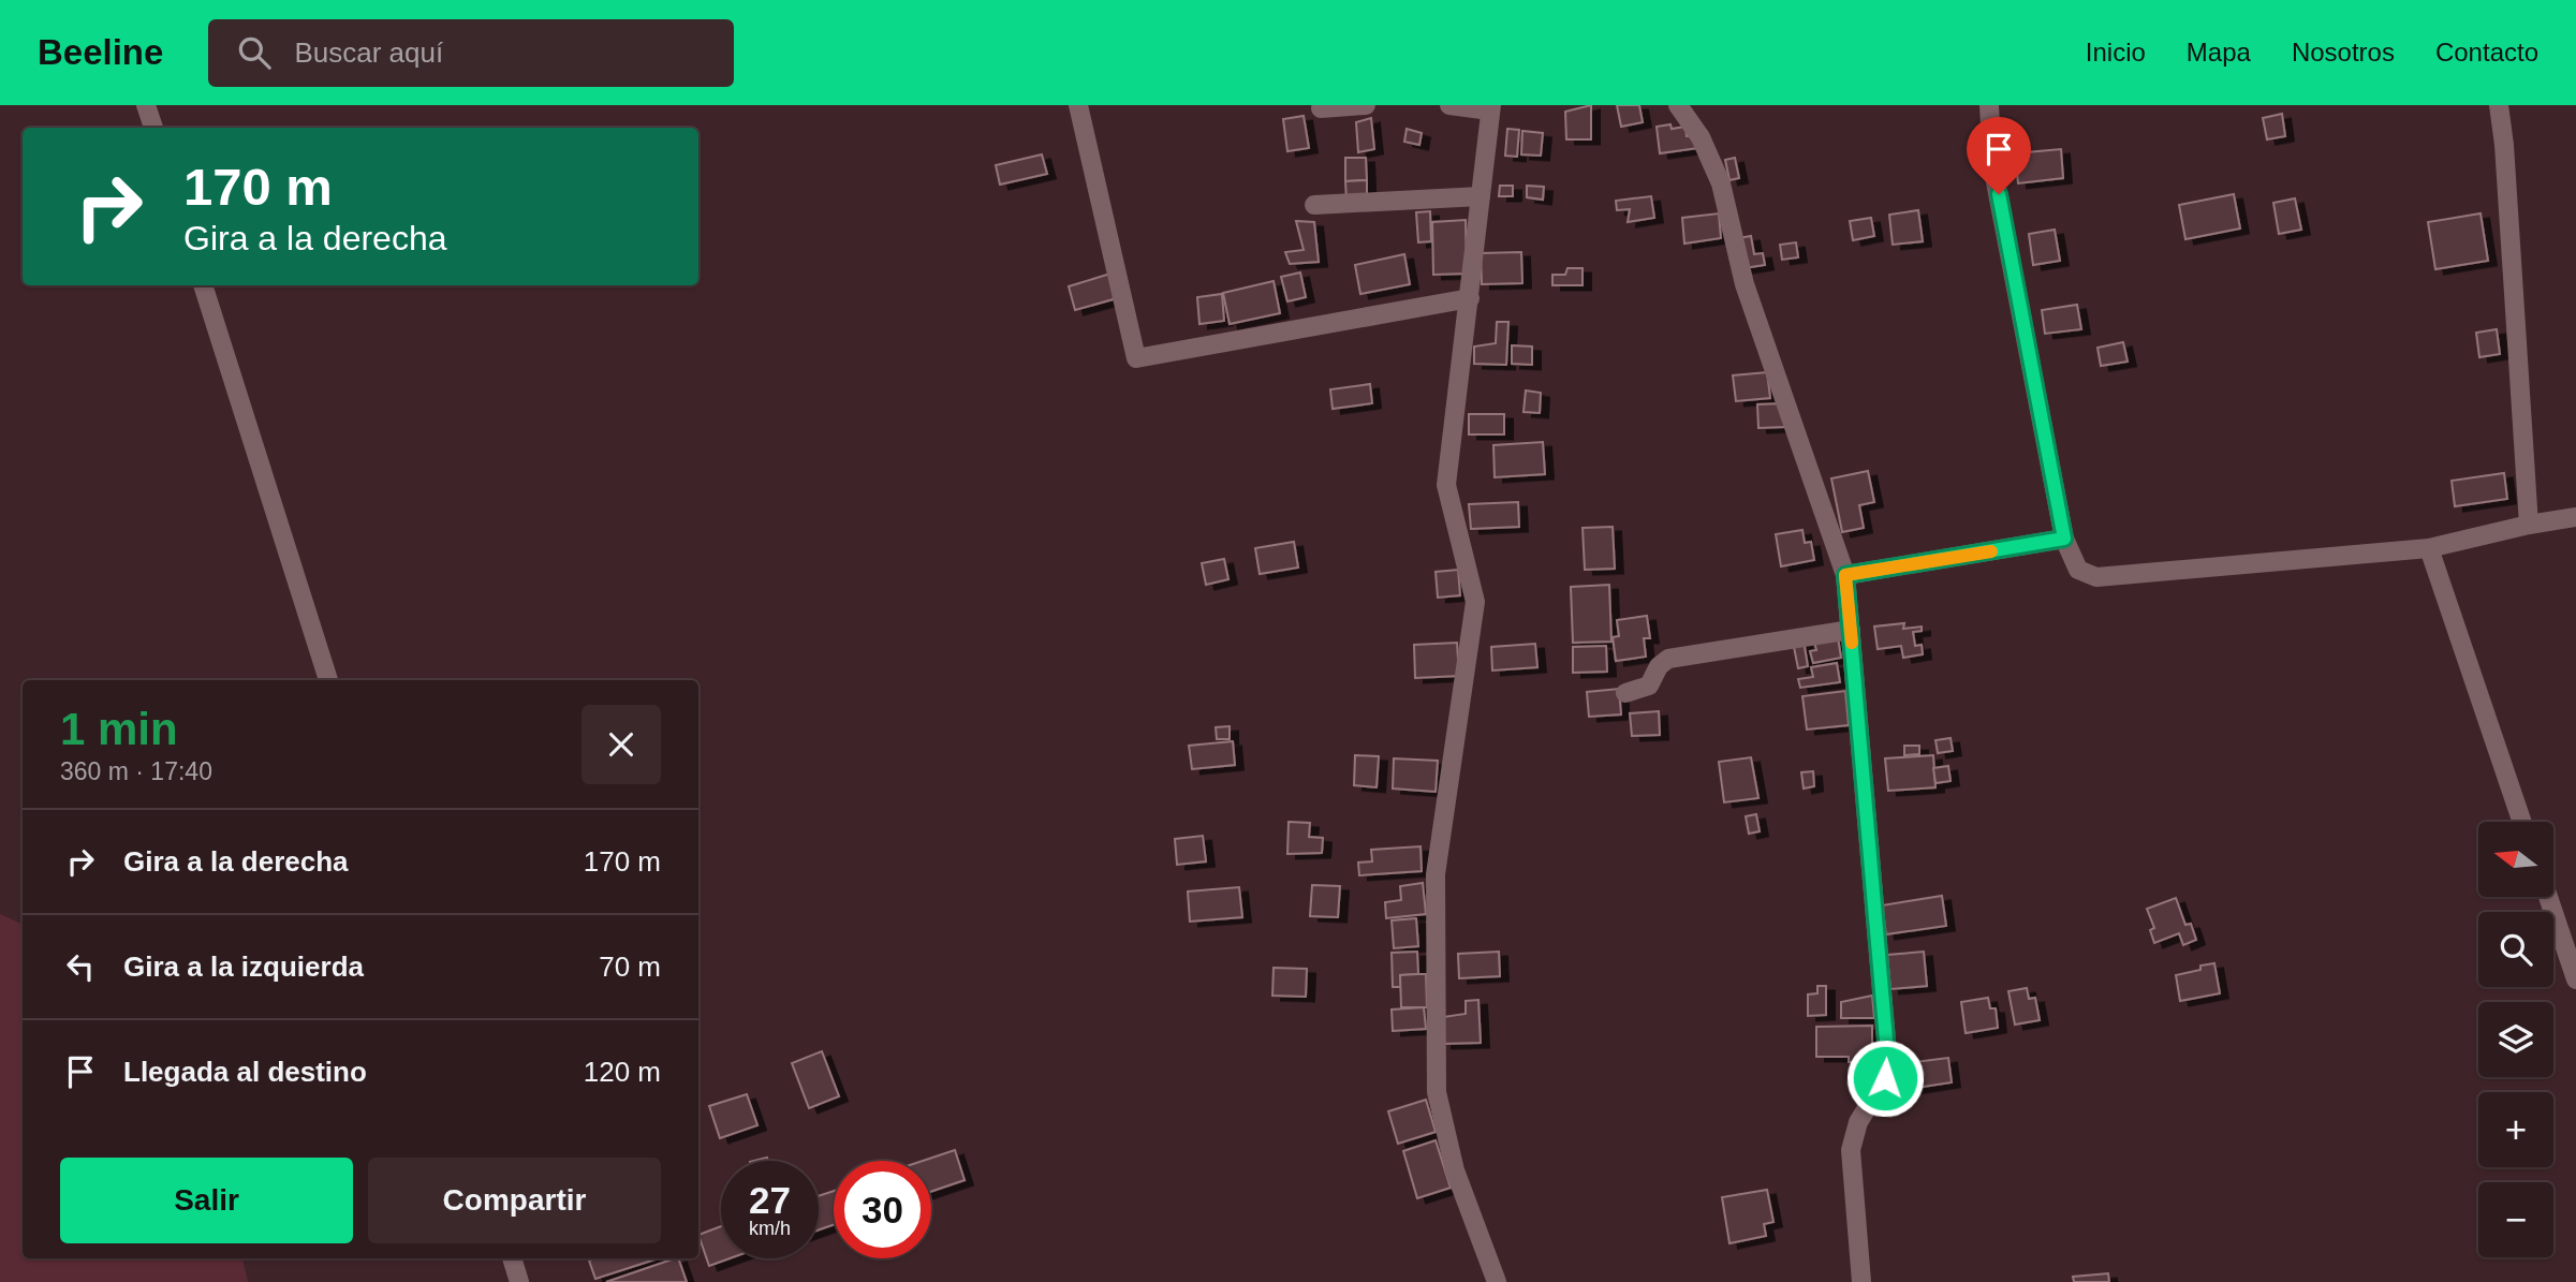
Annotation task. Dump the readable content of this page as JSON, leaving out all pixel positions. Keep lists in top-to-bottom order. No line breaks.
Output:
{"north":"left","page":{"header":"Beeline","search":"Buscar aquí","nav":["Inicio","Mapa","Nosotros","Contacto"],"turn":["170 m","Gira a la derecha"],"heading":["1 min","360 m · 17:40"],"list":[{"name":"Gira a la derecha","value":"170 m"},{"name":"Gira a la izquierda","value":"70 m"},{"name":"Llegada al destino","value":"120 m"}],"map_buttons":["+","−"],"buttons":["Salir","Compartir"],"speed":"27 km/h","limit":"30"}}
